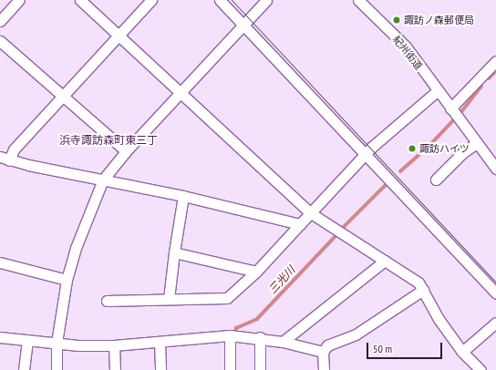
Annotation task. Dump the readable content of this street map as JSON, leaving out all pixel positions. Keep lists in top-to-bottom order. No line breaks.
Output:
{"streets":{"street":["紀州街道"]},"districts":["浜寺諏訪森町東三丁"],"water":["三光川"],"places":["諏訪ノ森郵便局","諏訪ハイツ"],"scale_bar":"50 m"}
